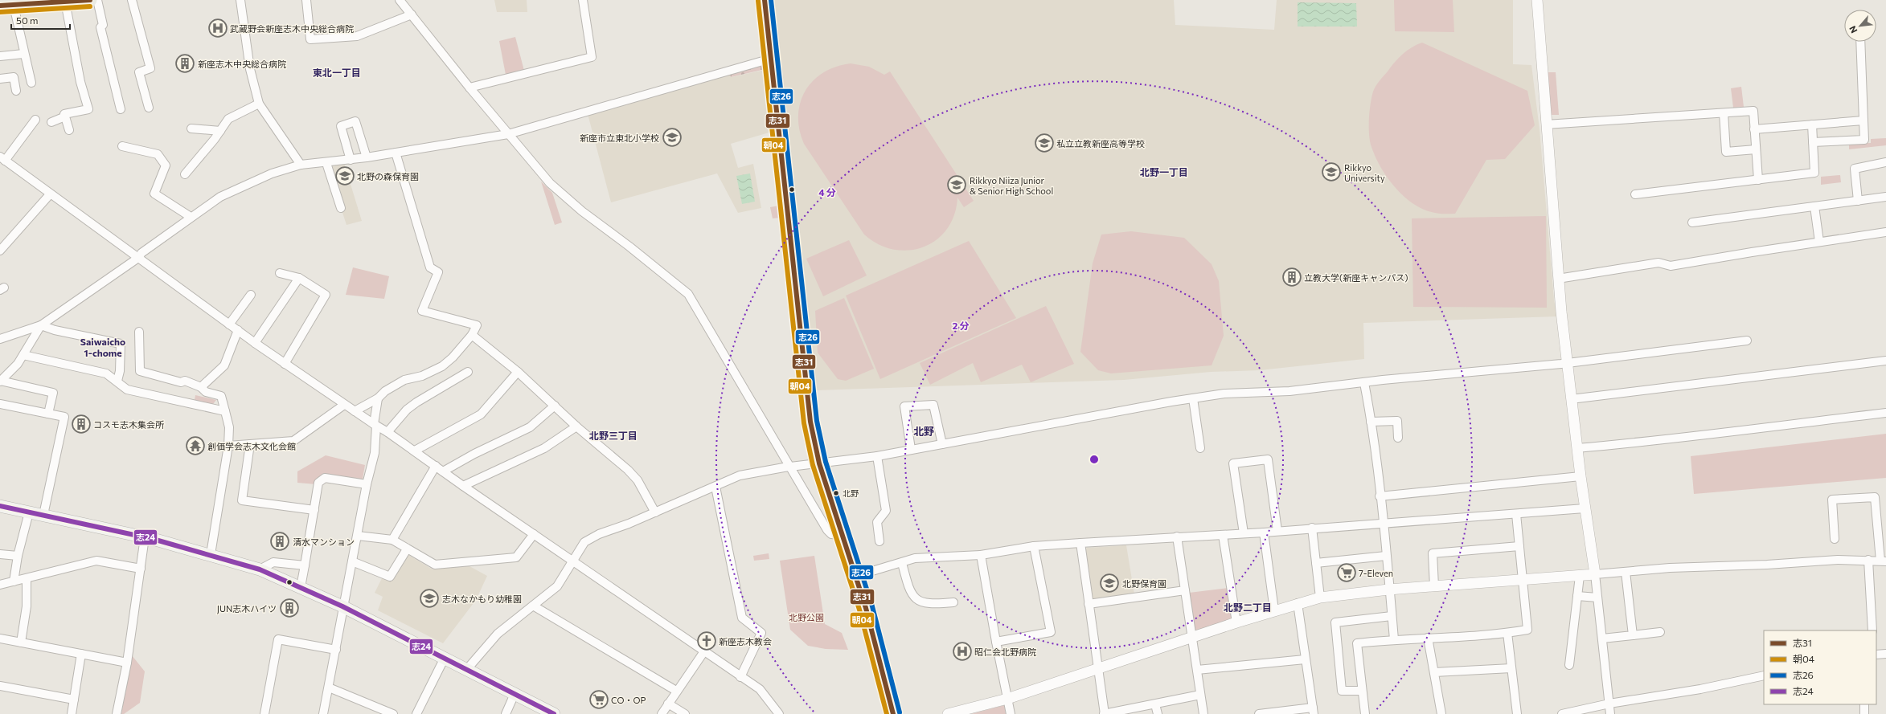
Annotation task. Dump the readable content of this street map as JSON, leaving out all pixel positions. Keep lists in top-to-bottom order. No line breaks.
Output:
{"districts":["東北一丁目","北野一丁目","Saiwaicho 1-chome","北野","北野三丁目","北野二丁目"],"parks":["北野公園"],"places":{"hospital":["武蔵野会新座志木中央総合病院","昭仁会北野病院"],"building":["新座志木中央総合病院","立教大学(新座キャンパス)","コスモ志木集会所","清水マンション","JUN志木ハイツ"],"school or university":["新座市立東北小学校","私立立教新座高等学校","Rikkyo University","北野の森保育園","Rikkyo Niiza Junior & Senior High School","北野保育園","志木なかもり幼稚園"],"temple":["創価学会志木文化会館"],"other":["北野"],"supermarket":["7-Eleven","CO・OP"],"church":["新座志木教会"]},"lines":["transit line 志31","transit line 志26","transit line 朝04","transit line 志24"],"legend":["志31","朝04","志26","志24"],"scale_bar":"50 m","north":"bottom left","rings":["4 分","2 分"]}
